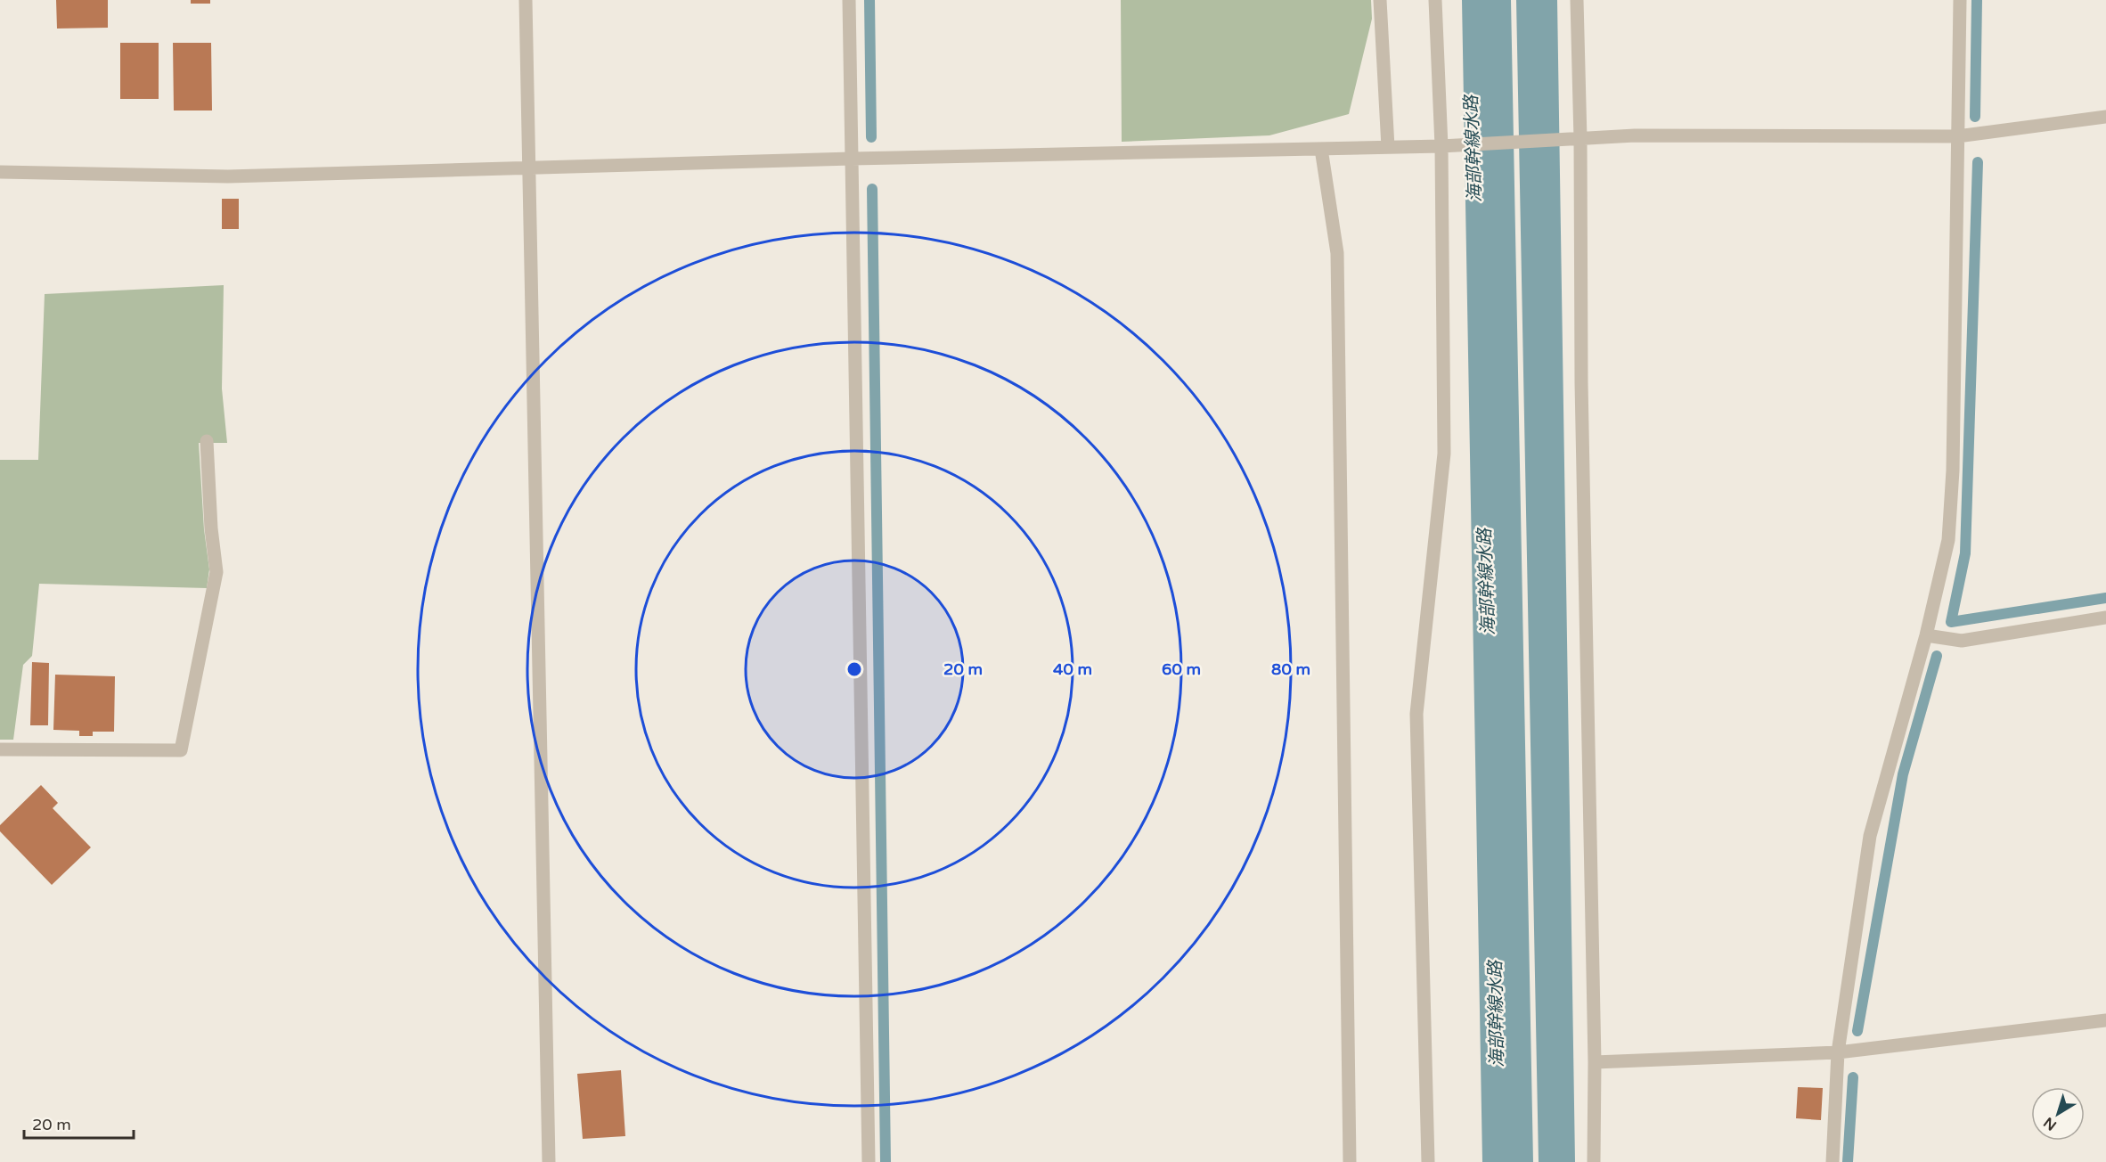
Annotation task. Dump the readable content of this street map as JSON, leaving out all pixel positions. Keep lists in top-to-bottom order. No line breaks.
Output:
{"water":["海部幹線水路"],"scale_bar":"20 m","north":"bottom left","rings":["20 m","40 m","60 m","80 m"]}
